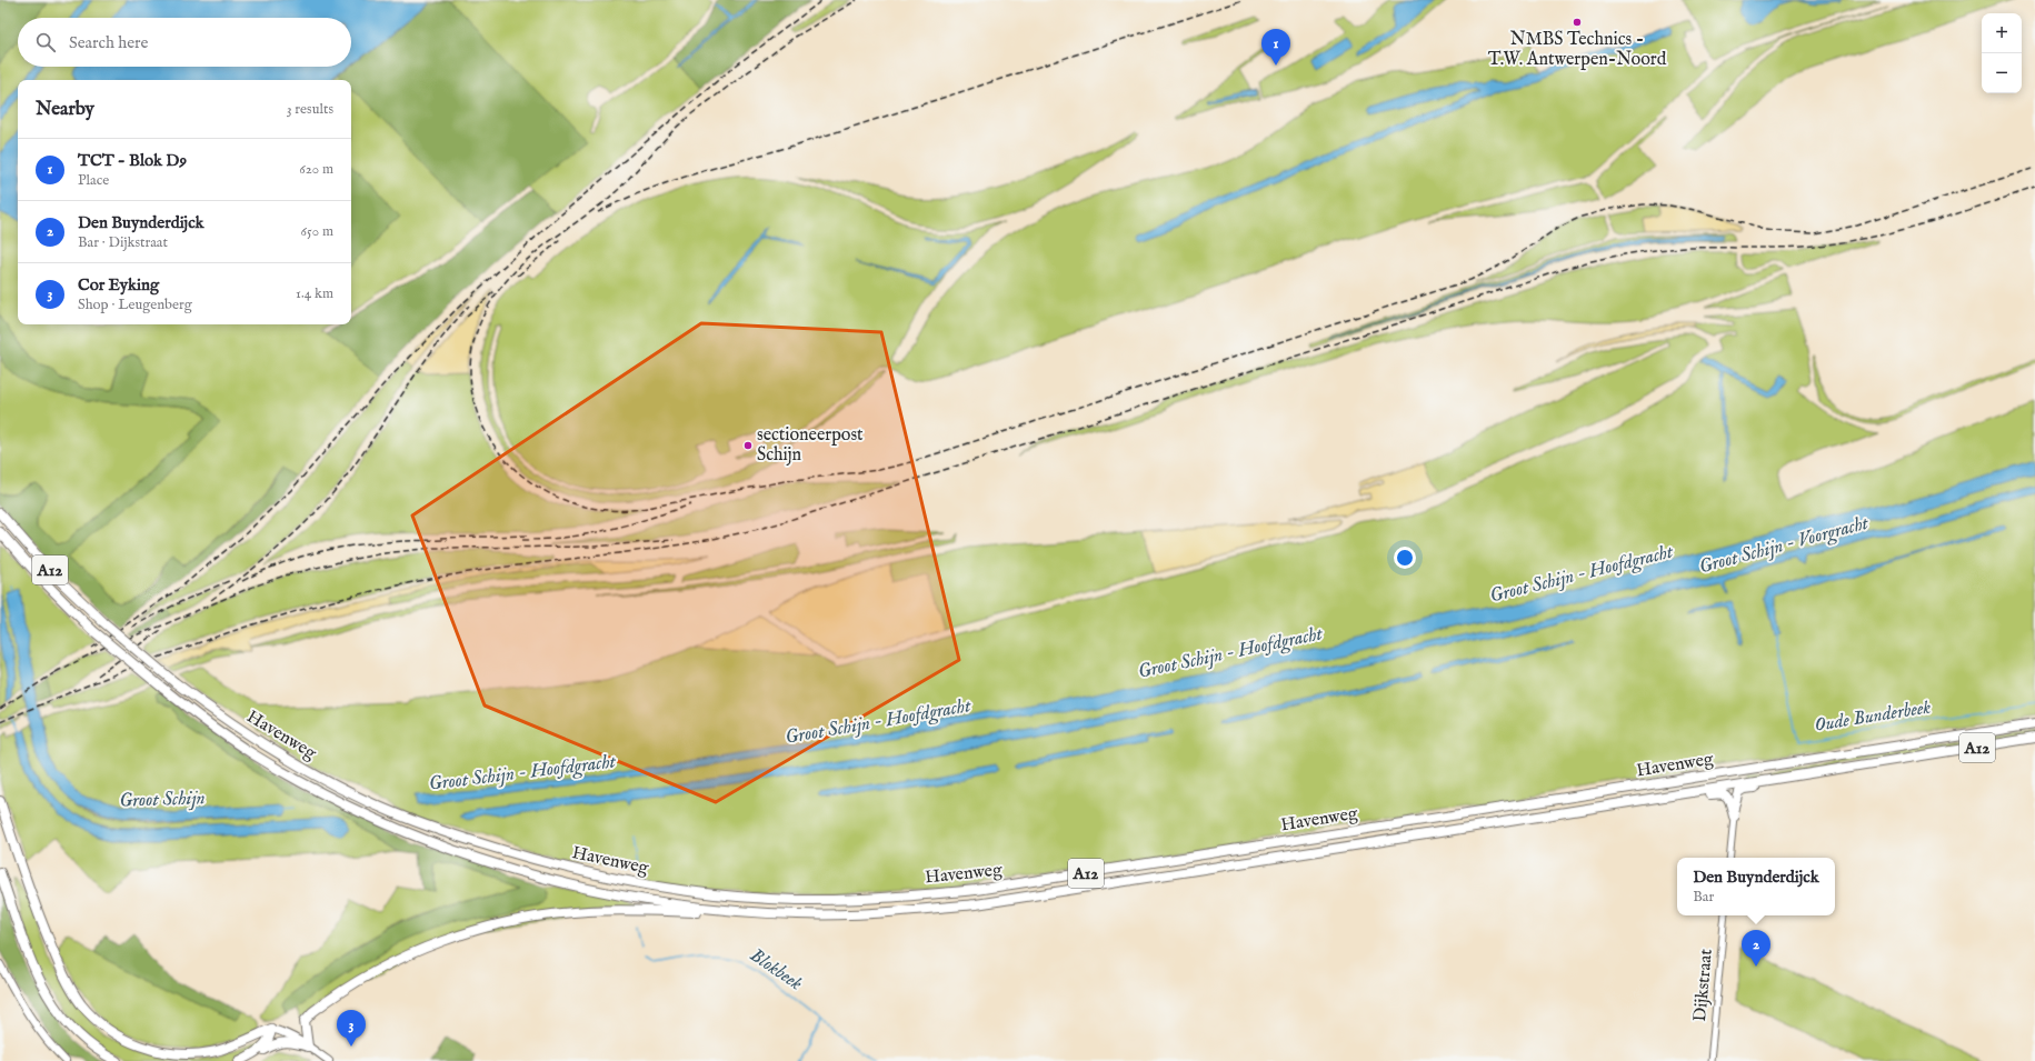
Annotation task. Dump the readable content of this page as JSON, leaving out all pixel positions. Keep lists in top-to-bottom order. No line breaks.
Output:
{"streets":{"highway":["A12","Havenweg"],"street":["Dijkstraat"]},"water":["Groot Schijn - Voorgracht","Groot Schijn - Hoofdgracht","Oude Bunderbeek","Groot Schijn","Blokbeek"],"places":["NMBS Technics - T.W. Antwerpen-Noord","sectioneerpost Schijn"],"page":{"map_buttons":["+","−"],"search":"Search here","pins":["1","2","3"],"heading":["Nearby","3 results"],"list":[{"mark":"1","name":"TCT - Blok D9","note":"Place","value":"620 m"},{"mark":"2","name":"Den Buynderdijck","note":"Bar · Dijkstraat","value":"650 m"},{"mark":"3","name":"Cor Eyking","note":"Shop · Leugenberg","value":"1.4 km"}],"popup":["Den Buynderdijck","Bar"]}}
